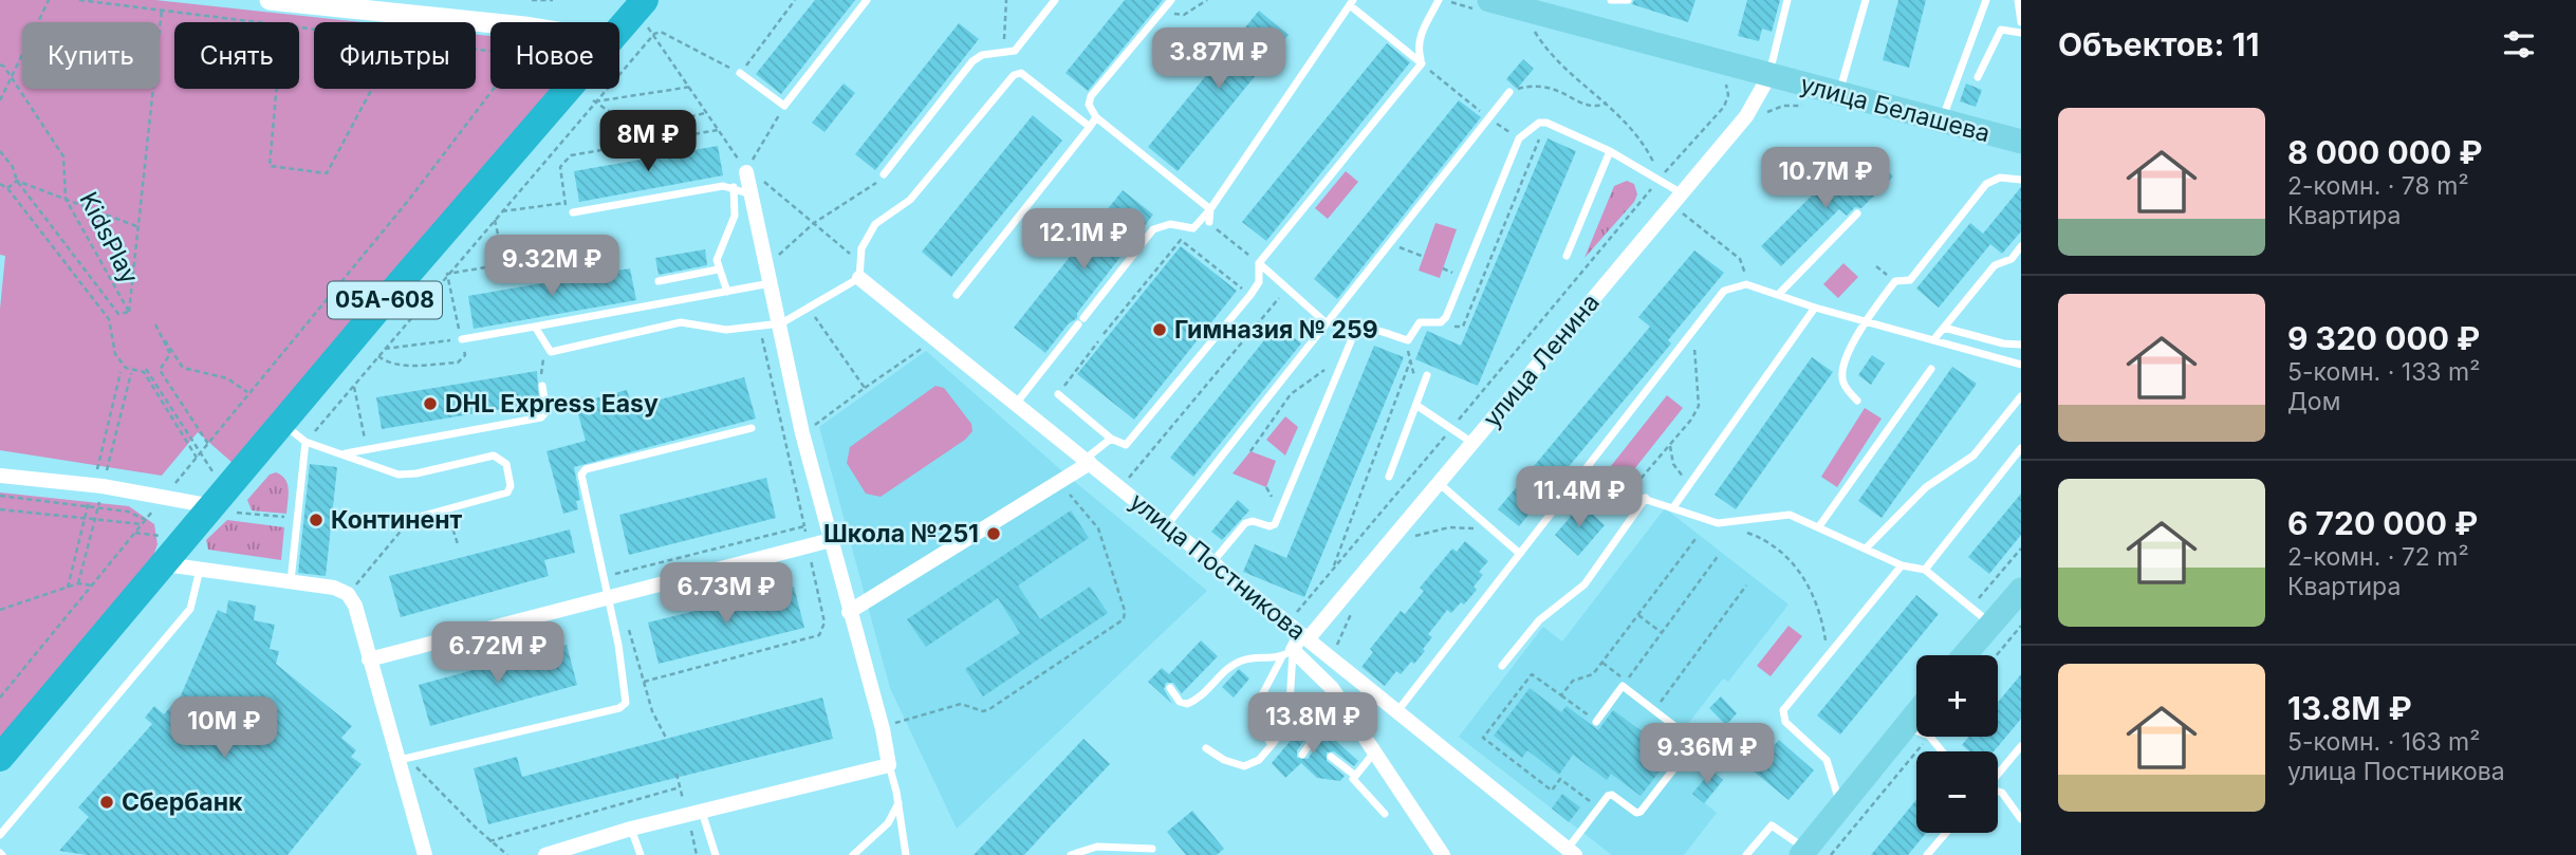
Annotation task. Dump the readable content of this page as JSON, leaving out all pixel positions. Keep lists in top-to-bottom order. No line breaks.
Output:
{"streets":{"highway":["05А-608"],"main road":["улица Белашева"],"street":["улица Ленина","улица Постникова"],"path":["KidsPlay"]},"crossings":[["улица Белашева","улица Ленина"],["улица Ленина","улица Постникова"]],"places":["Гимназия № 259","DHL Express Easy","Континент","Школа №251","Сбербанк"],"page":{"heading":"Объектов: 11","chip":["Купить","Снять","Фильтры","Новое"],"price":["3.87M ₽","8M ₽","10.7M ₽","12.1M ₽","9.32M ₽","11.4M ₽","6.73M ₽","6.72M ₽","13.8M ₽","10M ₽","9.36M ₽"],"list":[{"name":"8 000 000 ₽","note":"2-комн. · 78 m² · Квартира"},{"name":"9 320 000 ₽","note":"5-комн. · 133 m² · Дом"},{"name":"6 720 000 ₽","note":"2-комн. · 72 m² · Квартира"},{"name":"13.8M ₽","note":"5-комн. · 163 m² · улица Постникова"}],"map_buttons":["+","−"]}}
